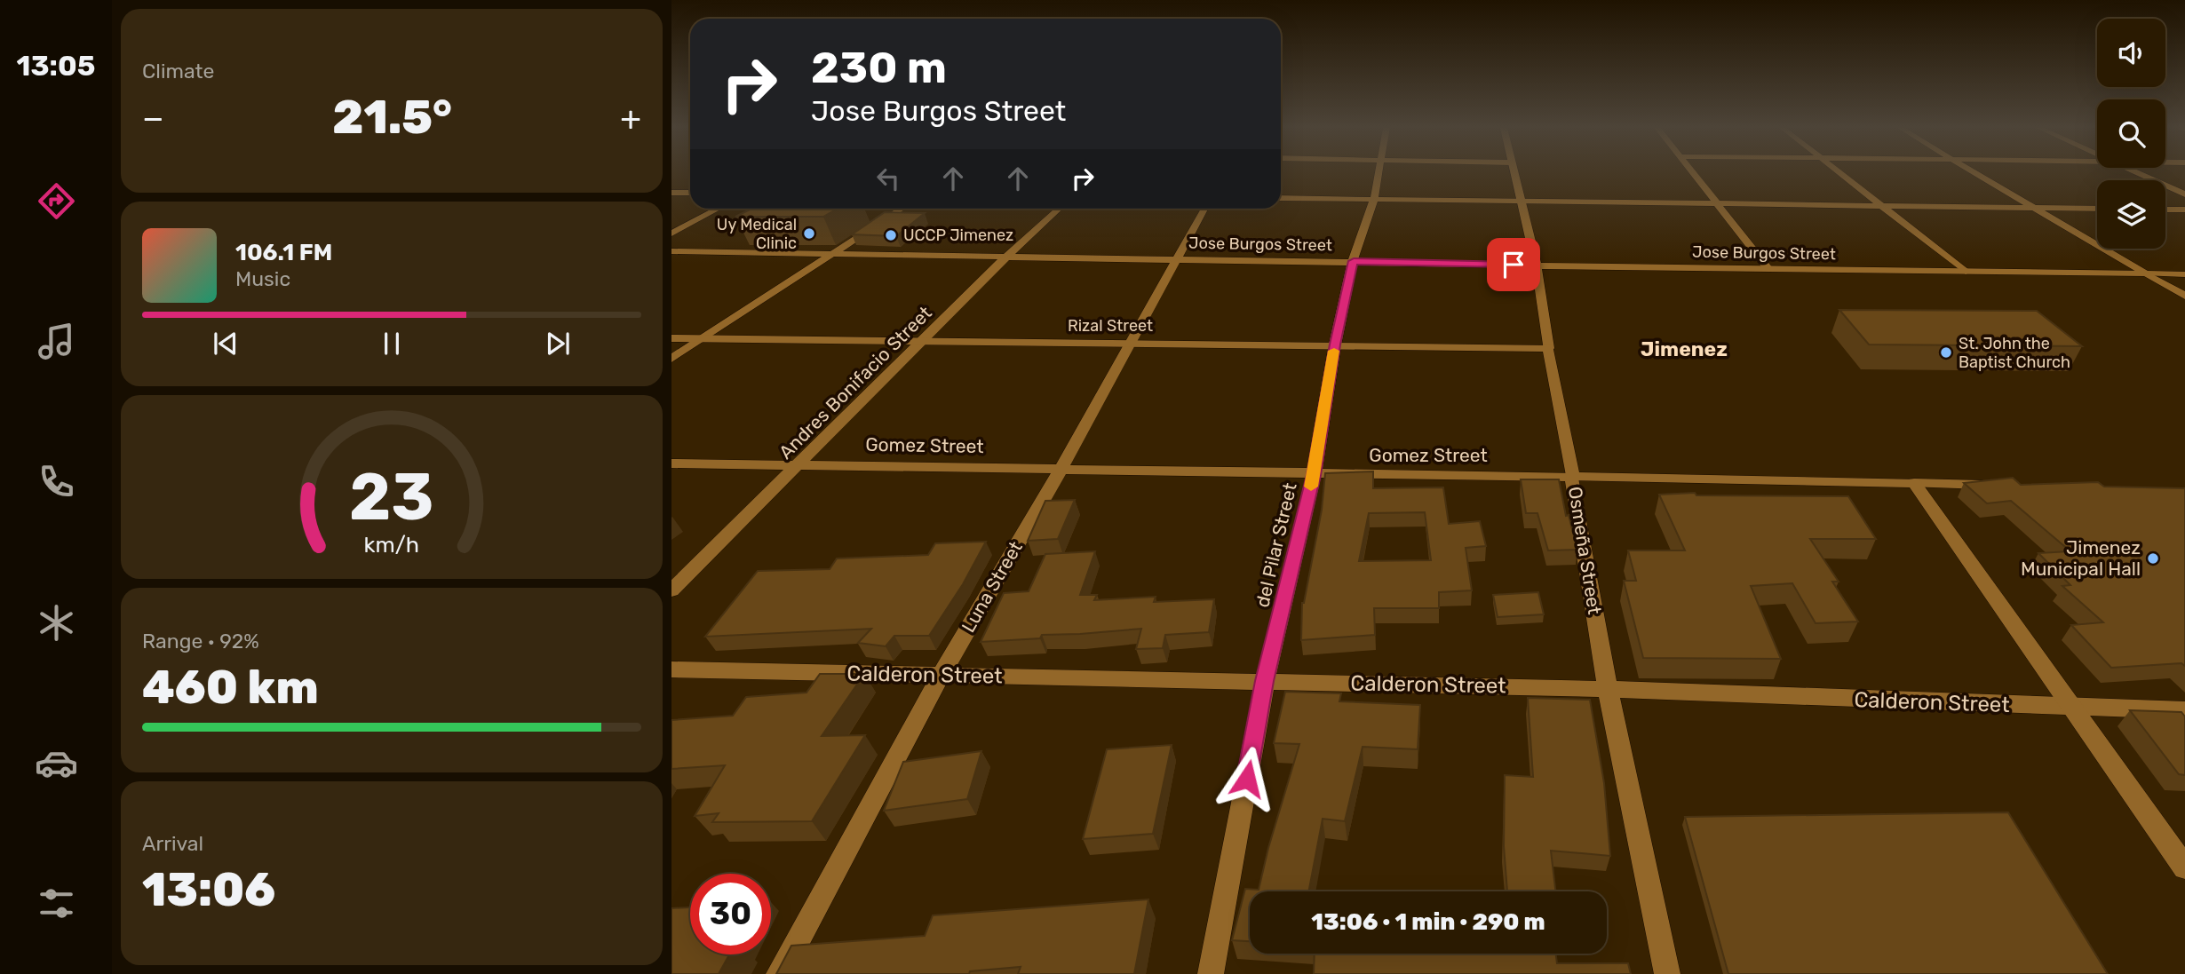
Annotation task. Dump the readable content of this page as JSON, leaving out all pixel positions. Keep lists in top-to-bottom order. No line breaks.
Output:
{"streets":{"street":["Jose Burgos Street","Rizal Street","Andres Bonifacio Street","Gomez Street","del Pilar Street","Osmeña Street","Luna Street","Calderon Street"]},"crossings":[["Jose Burgos Street","Andres Bonifacio Street"],["Jose Burgos Street","del Pilar Street"],["Jose Burgos Street","Osmeña Street"],["Jose Burgos Street","Luna Street"],["Rizal Street","Andres Bonifacio Street"],["Rizal Street","del Pilar Street"],["Rizal Street","Osmeña Street"],["Rizal Street","Luna Street"],["Andres Bonifacio Street","Gomez Street"],["Gomez Street","del Pilar Street"],["Gomez Street","Osmeña Street"],["Gomez Street","Luna Street"],["del Pilar Street","Calderon Street"],["Osmeña Street","Calderon Street"],["Luna Street","Calderon Street"]],"districts":["Jimenez"],"places":["Uy Medical Clinic","UCCP Jimenez","St. John the Baptist Church","Jimenez Municipal Hall"],"page":{"tabs":"13:05","tile":["Climate",["Range · 92%","460 km"],["Arrival","13:06"]],"turn":["230 m","Jose Burgos Street"],"heat":["−","21.5°","+"],"song":["106.1 FM","Music"],"limit":"30","trip":"13:06 · 1 min · 290 m","gauge":["23","km/h"]}}
